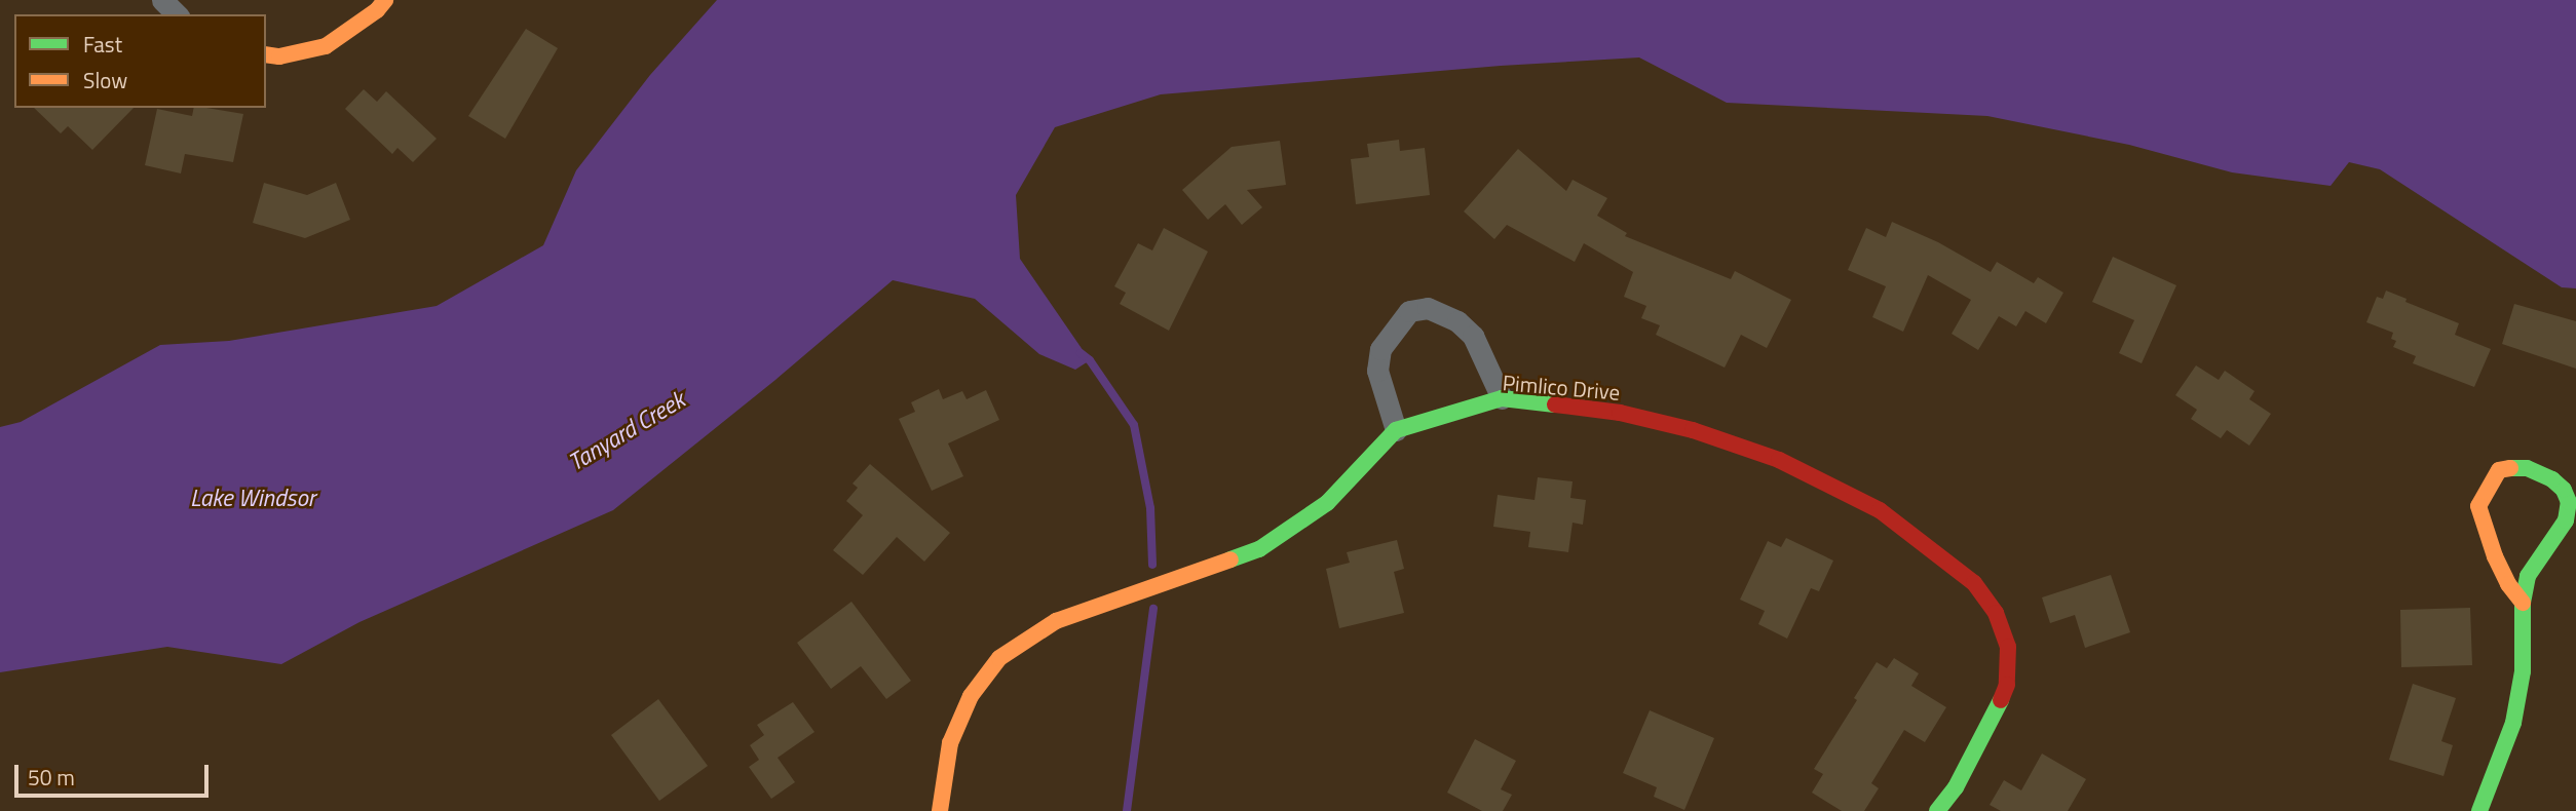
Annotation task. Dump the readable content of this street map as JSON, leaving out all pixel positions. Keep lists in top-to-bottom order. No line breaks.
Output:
{"streets":{"street":["Pimlico Drive"]},"water":["Tanyard Creek","Lake Windsor"],"legend":["Fast","Slow"],"scale_bar":"50 m"}
